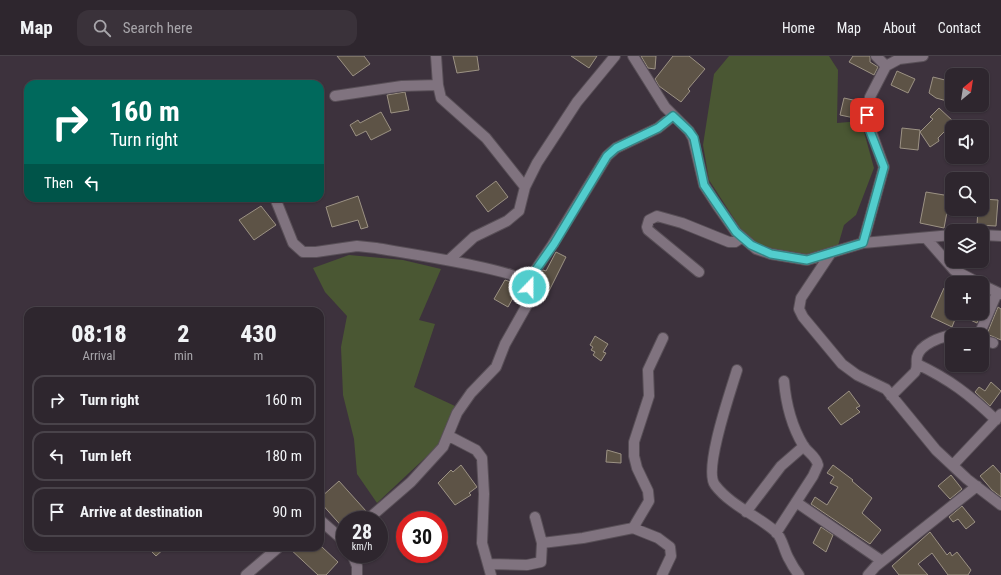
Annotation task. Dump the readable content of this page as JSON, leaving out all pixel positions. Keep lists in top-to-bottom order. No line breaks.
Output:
{"north":"top right","page":{"header":"Map","search":"Search here","nav":["Home","Map","About","Contact"],"map_buttons":["+","−"],"turn":["160 m","Turn right"],"then":"Then","eta":["08:18","Arrival","2","min","430","m"],"list":[{"name":"Turn right","value":"160 m"},{"name":"Turn left","value":"180 m"},{"name":"Arrive at destination","value":"90 m"}],"speed":"28 km/h","limit":"30"}}
